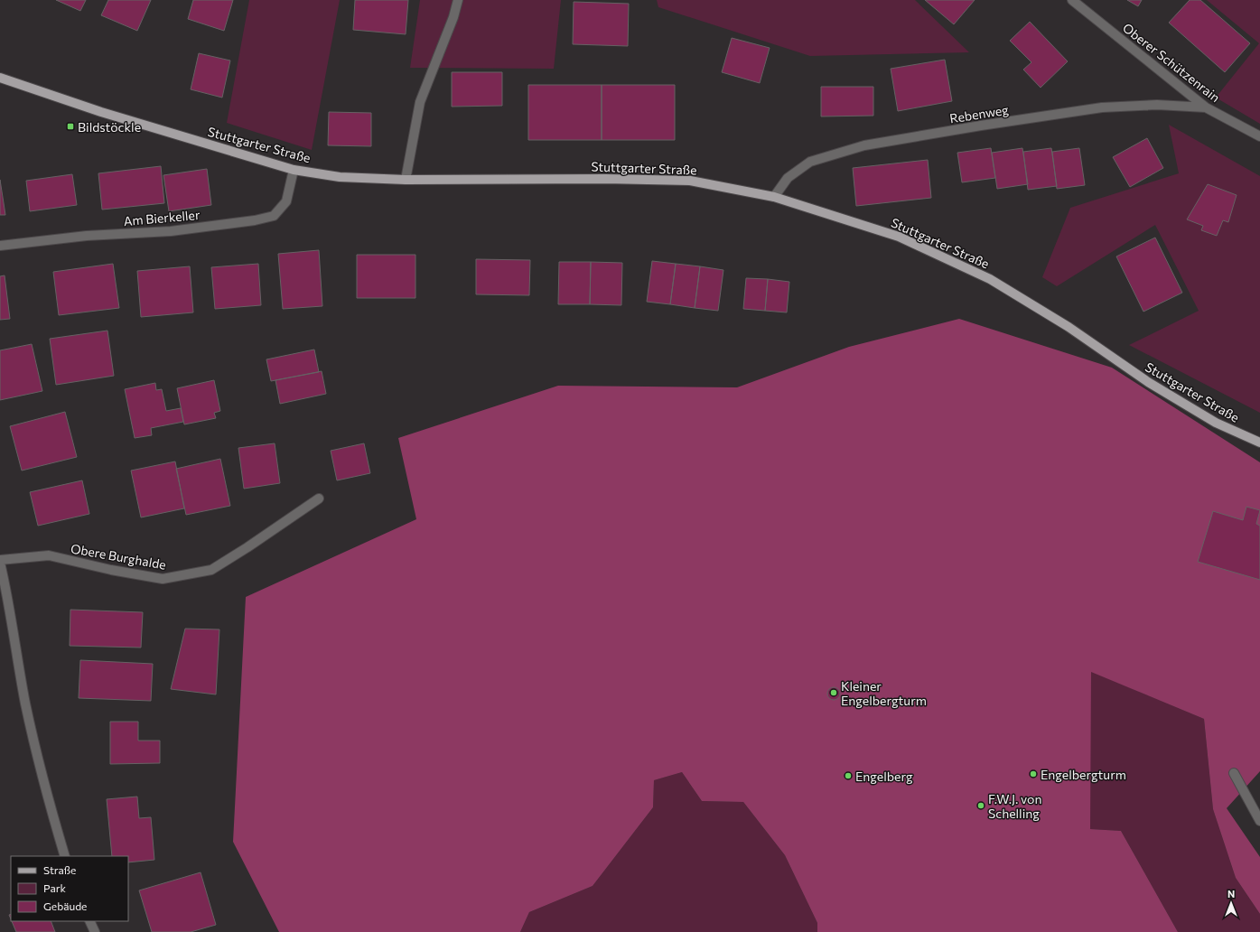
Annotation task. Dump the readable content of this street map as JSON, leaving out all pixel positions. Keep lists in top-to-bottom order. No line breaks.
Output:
{"streets":{"main road":["Stuttgarter Straße"],"street":["Oberer Schützenrain","Rebenweg","Am Bierkeller","Obere Burghalde"]},"crossings":[["Oberer Schützenrain","Rebenweg"],["Rebenweg","Stuttgarter Straße"],["Stuttgarter Straße","Am Bierkeller"]],"places":{"transit":["Bildstöckle"],"other":["Kleiner Engelbergturm","Engelbergturm","Engelberg","F.W.J. von Schelling"]},"legend":["Straße","Park","Gebäude"],"north":"top"}
